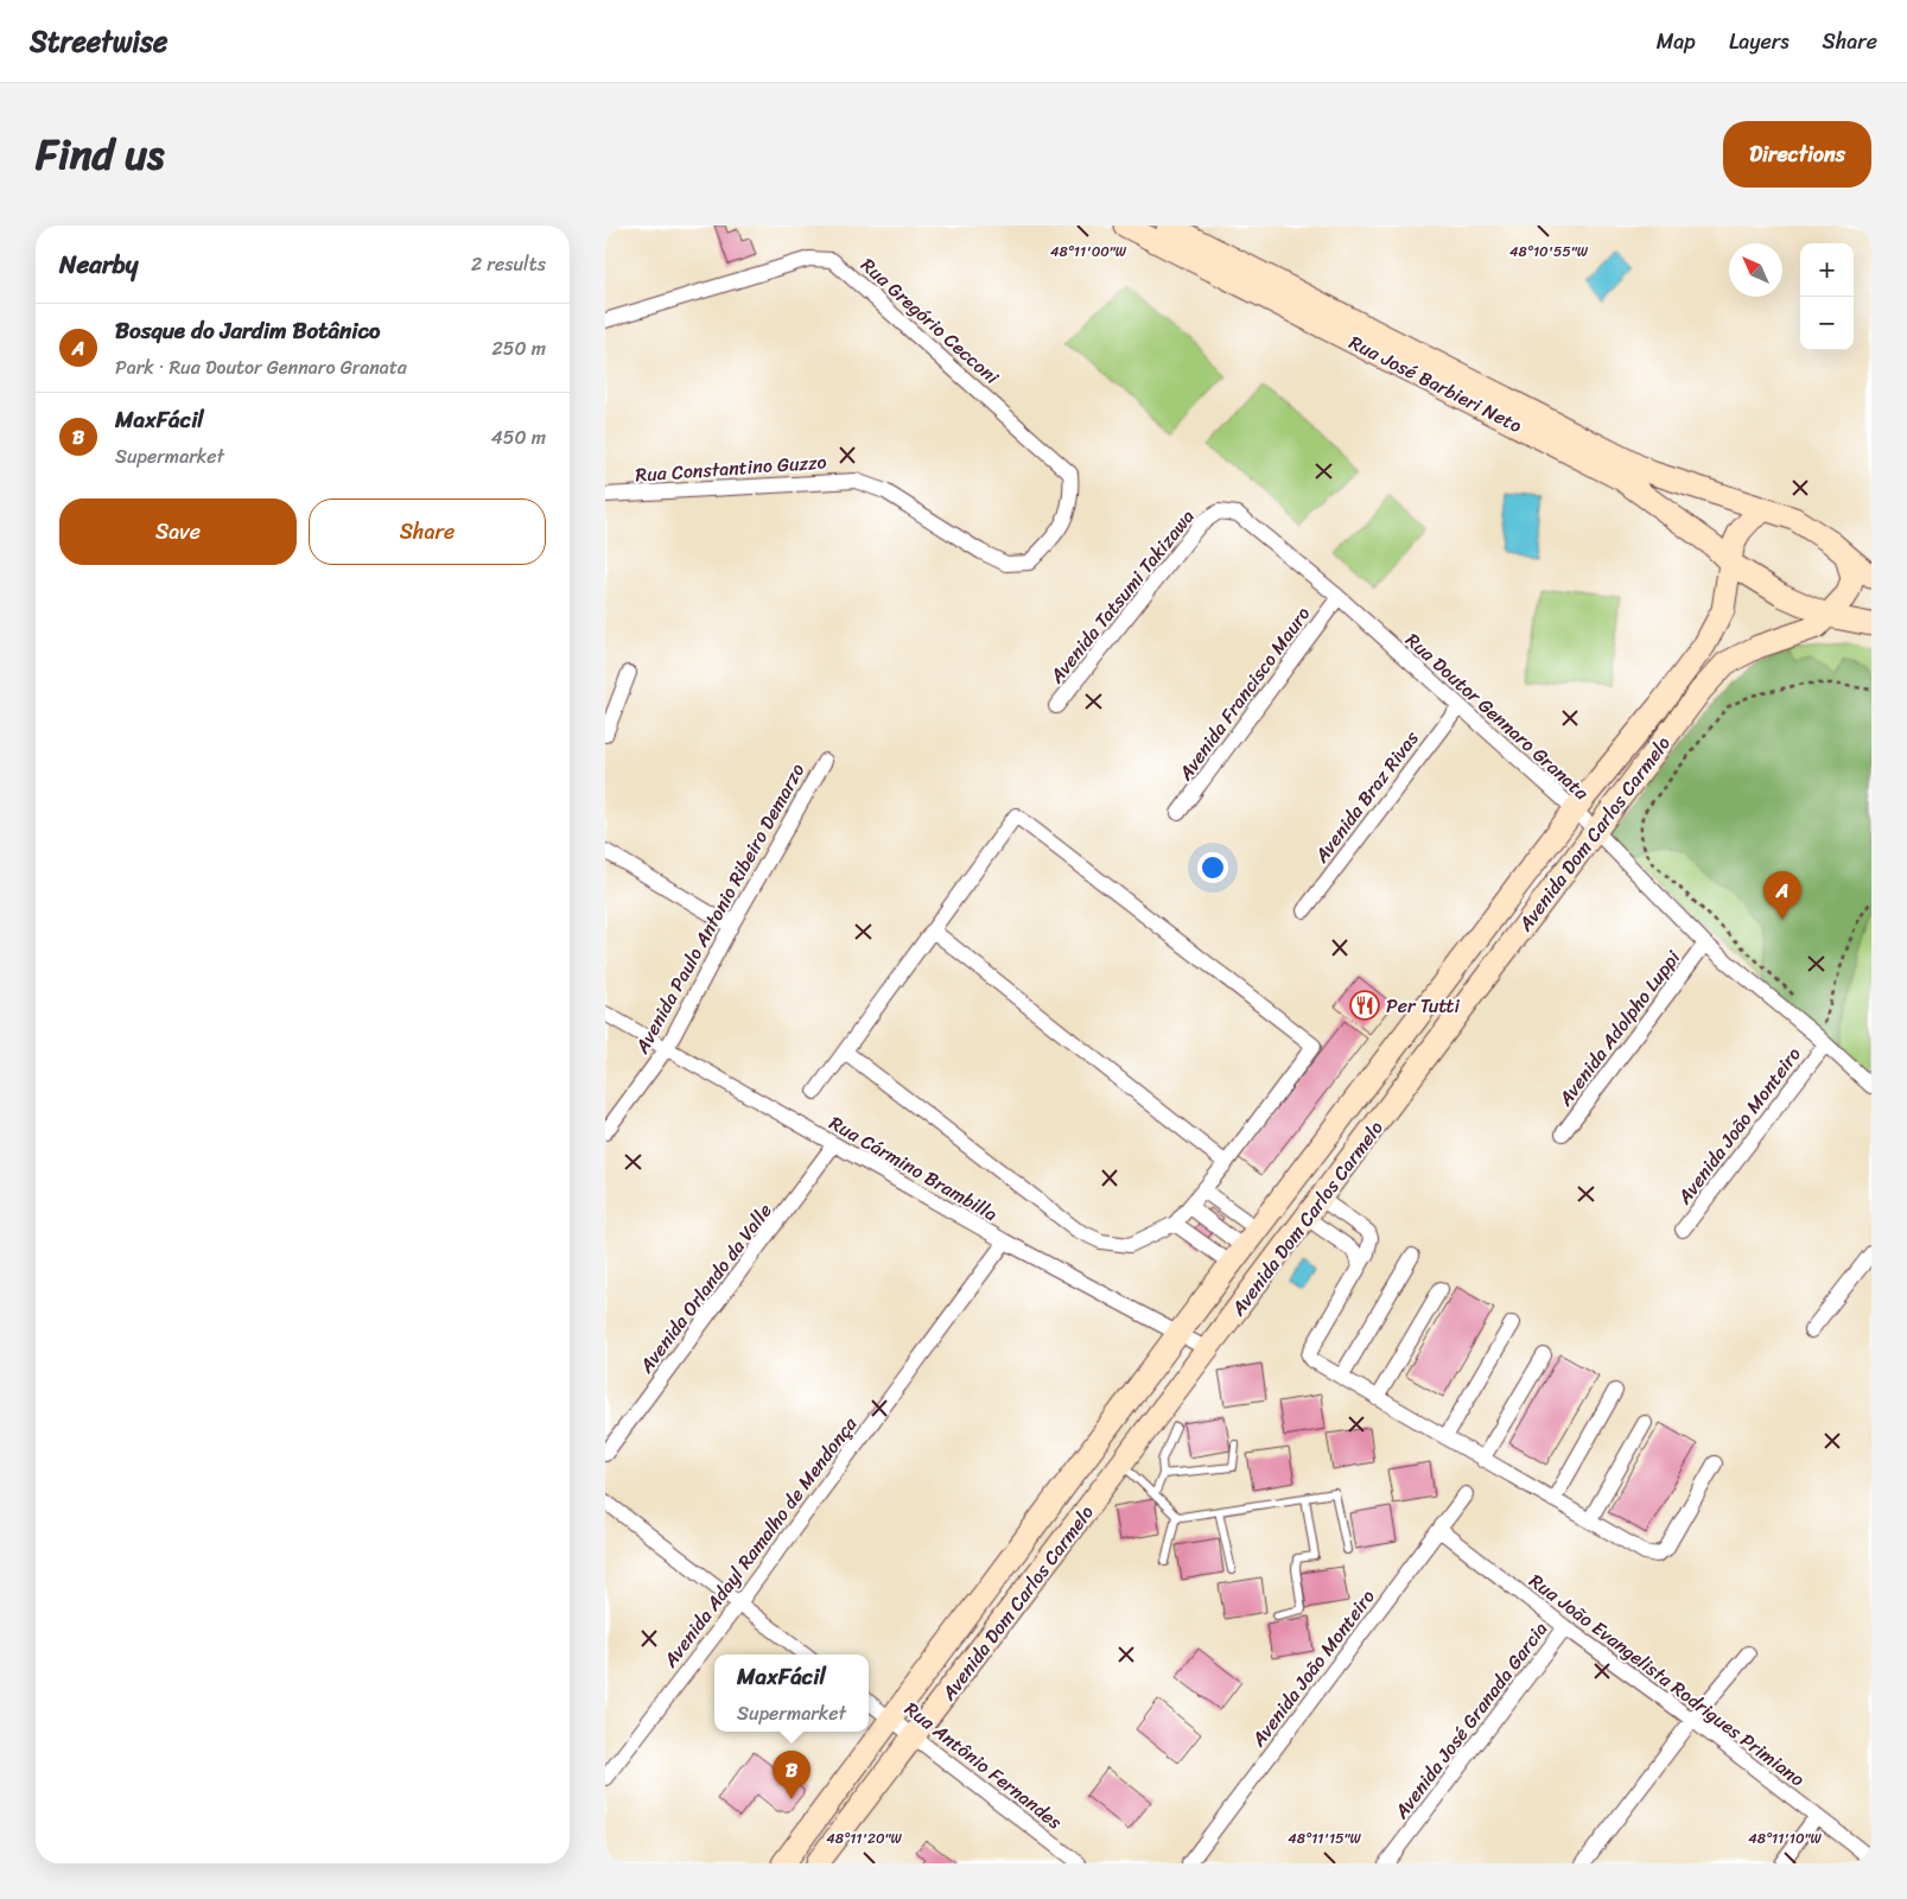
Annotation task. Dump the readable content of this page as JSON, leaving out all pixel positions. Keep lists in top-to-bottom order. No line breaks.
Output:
{"streets":{"street":["Rua Gregório Cecconi","Rua José Barbieri Neto","Rua Constantino Guzzo","Avenida Tatsumi Takizawa","Avenida Francisco Mauro","Rua Doutor Gennaro Granata","Avenida Braz Rivas","Avenida Dom Carlos Carmelo","Avenida Paulo Antonio Ribeiro Demarzo","Avenida Adolpho Luppi","Avenida João Monteiro","Rua Cármino Brambilla","Avenida Orlando da Valle","Avenida Adayl Ramalho de Mendonça","Rua João Evangelista Rodrigues Primiano","Avenida José Granada Garcia","Rua Antônio Fernandes"]},"crossings":[["Rua Gregório Cecconi","Rua Constantino Guzzo"],["Rua José Barbieri Neto","Avenida Dom Carlos Carmelo"],["Avenida Tatsumi Takizawa","Rua Doutor Gennaro Granata"],["Avenida Francisco Mauro","Rua Doutor Gennaro Granata"],["Rua Doutor Gennaro Granata","Avenida Braz Rivas"],["Rua Doutor Gennaro Granata","Avenida Dom Carlos Carmelo"],["Rua Doutor Gennaro Granata","Avenida Adolpho Luppi"],["Rua Doutor Gennaro Granata","Avenida João Monteiro"],["Avenida Dom Carlos Carmelo","Rua Cármino Brambilla"],["Avenida Dom Carlos Carmelo","Rua Antônio Fernandes"],["Avenida Paulo Antonio Ribeiro Demarzo","Rua Cármino Brambilla"],["Avenida João Monteiro","Rua João Evangelista Rodrigues Primiano"],["Rua Cármino Brambilla","Avenida Orlando da Valle"],["Rua Cármino Brambilla","Avenida Adayl Ramalho de Mendonça"],["Rua João Evangelista Rodrigues Primiano","Avenida José Granada Garcia"]],"places":{"restaurant":["Per Tutti"]},"north":"top left","page":{"header":"Streetwise","nav":["Map","Layers","Share"],"title":"Find us","buttons":["Directions",["Save","Share"]],"heading":["Nearby","2 results"],"map_buttons":["+","−"],"list":[{"mark":"A","name":"Bosque do Jardim Botânico","note":"Park · Rua Doutor Gennaro Granata","value":"250 m"},{"mark":"B","name":"MaxFácil","note":"Supermarket","value":"450 m"}],"pins":["A","B"],"popup":["MaxFácil","Supermarket"]},"coordinates":["48°11'00\"W","48°10'55\"W","48°11'20\"W","48°11'15\"W","48°11'10\"W"]}
